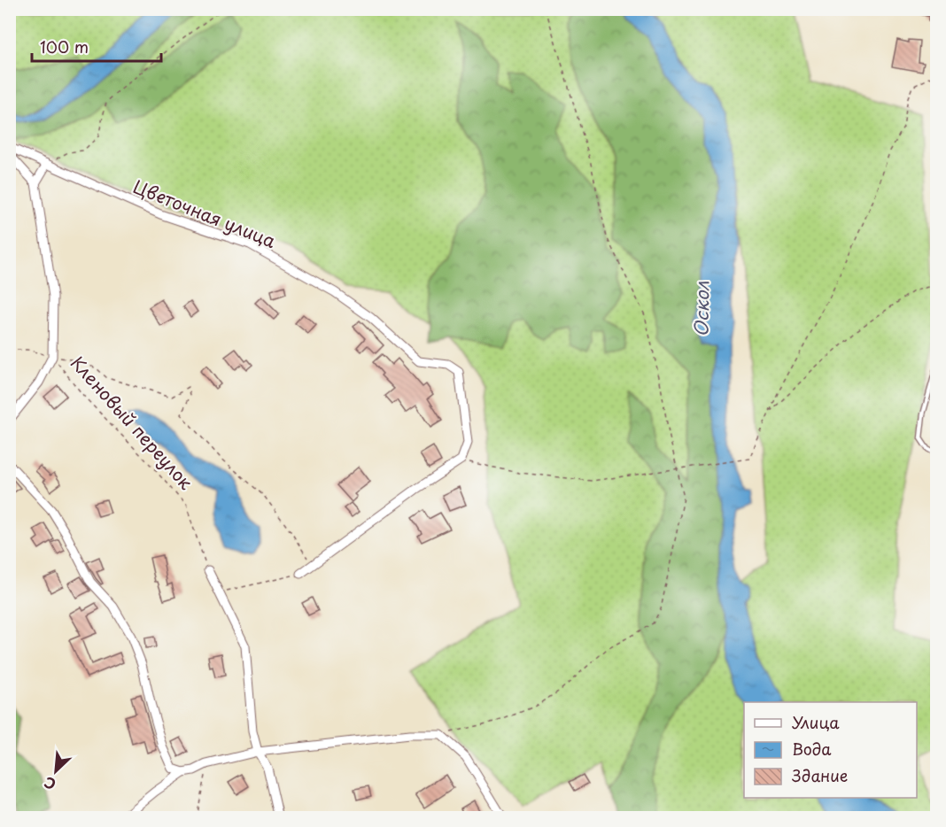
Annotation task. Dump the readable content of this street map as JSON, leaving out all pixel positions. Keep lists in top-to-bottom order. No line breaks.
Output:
{"streets":{"street":["Цветочная улица"],"path":["Кленовый переулок"]},"water":["Оскол"],"legend":["Улица","Вода","Здание"],"scale_bar":"100 m","north":"bottom left"}
